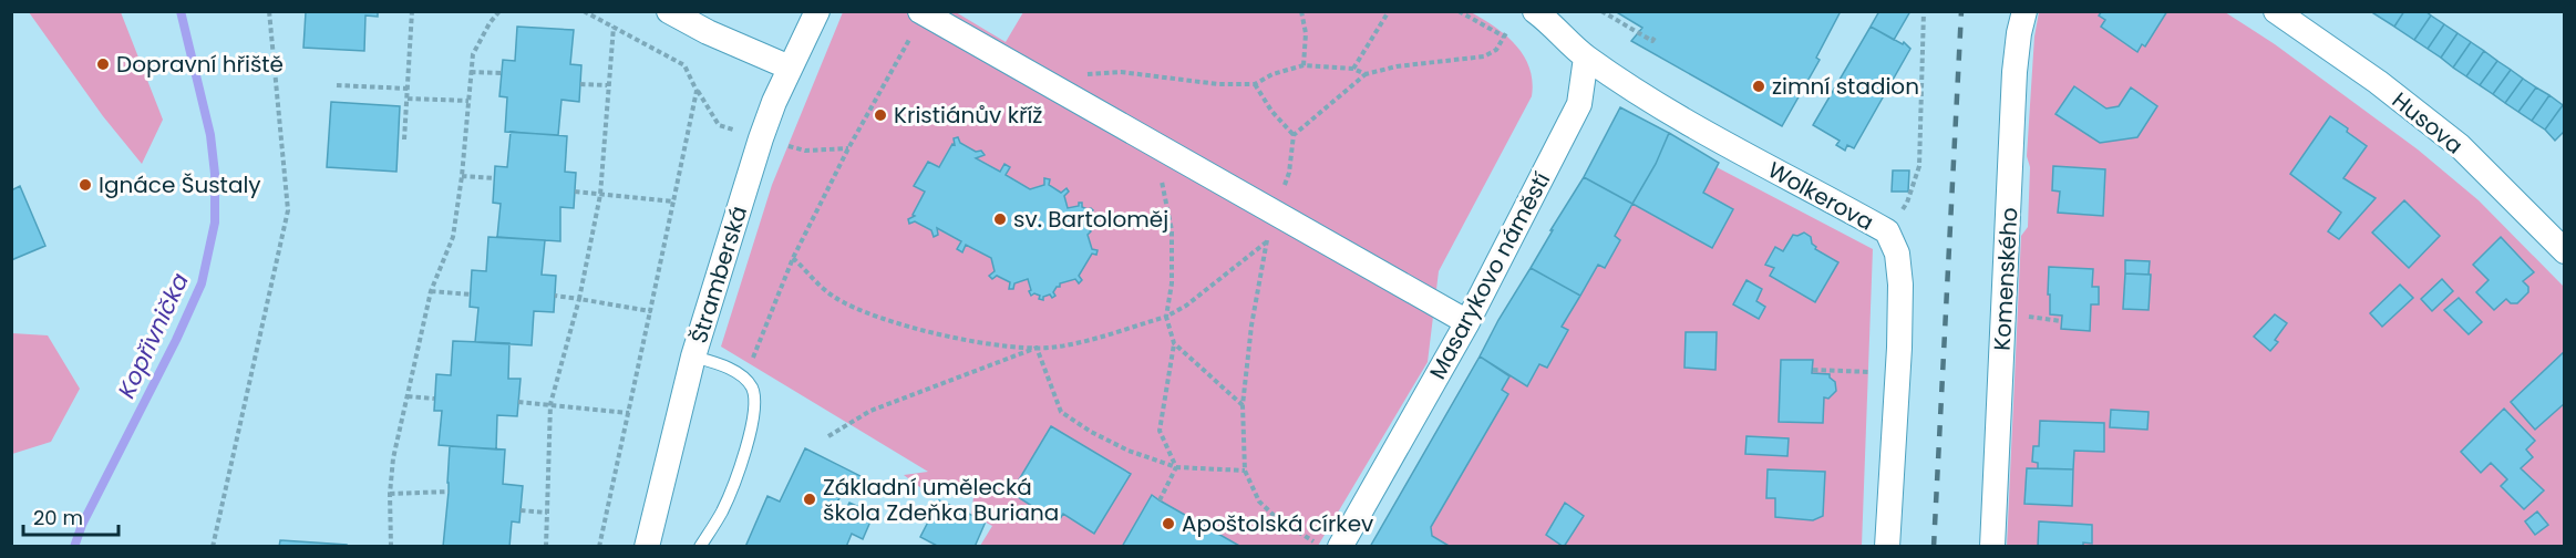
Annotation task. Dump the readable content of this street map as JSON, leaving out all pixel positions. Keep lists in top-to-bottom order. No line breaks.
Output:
{"streets":{"street":["Husova","Wolkerova","Štramberská","Masarykovo náměstí","Komenského"]},"crossings":[["Wolkerova","Masarykovo náměstí"]],"water":["Kopřivnička"],"places":["Dopravní hřiště","zimní stadion","Kristiánův kříž","Ignáce Šustaly","sv. Bartoloměj","Základní umělecká škola Zdeňka Buriana","Apoštolská církev"],"scale_bar":"20 m"}
